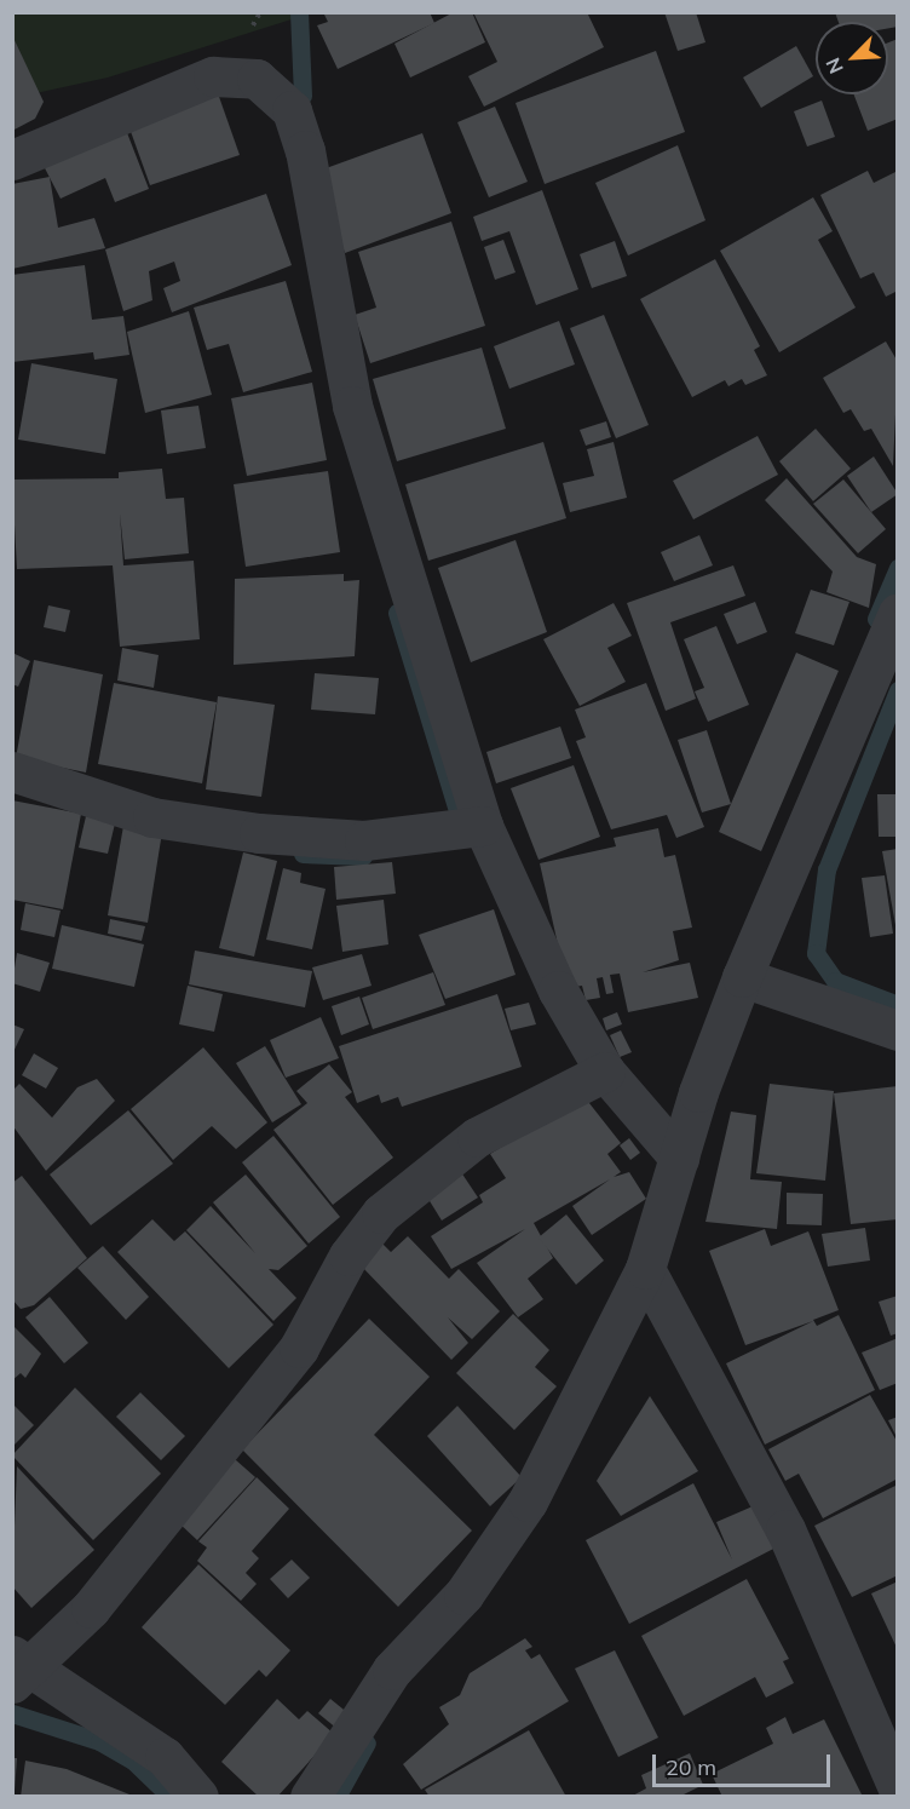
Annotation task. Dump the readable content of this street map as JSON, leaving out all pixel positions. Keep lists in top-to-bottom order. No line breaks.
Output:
{"scale_bar":"20 m","north":"bottom left"}
